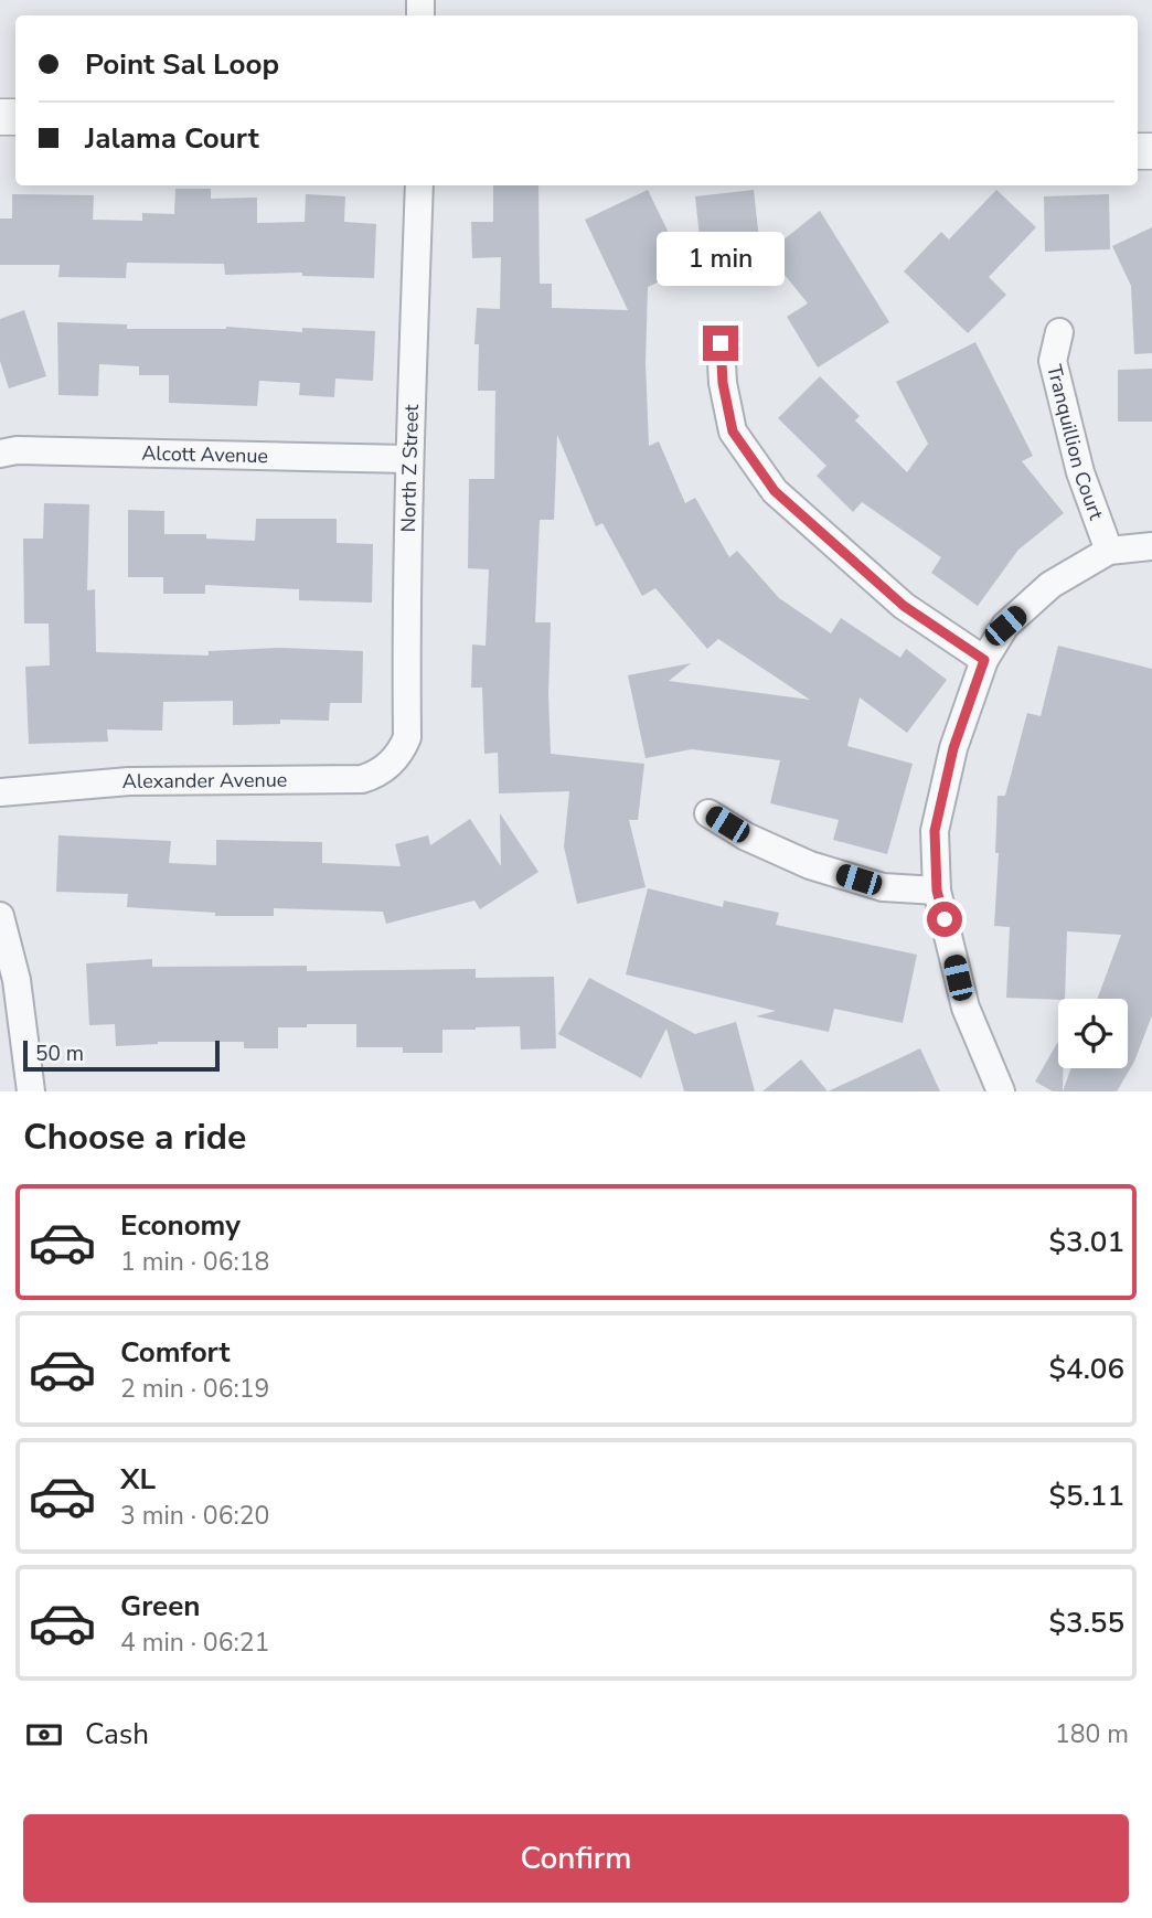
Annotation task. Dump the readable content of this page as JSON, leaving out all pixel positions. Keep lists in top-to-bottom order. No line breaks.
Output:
{"streets":{"street":["Tranquillion Court","Alcott Avenue","North Z Street","Alexander Avenue"]},"crossings":[["Alcott Avenue","North Z Street"],["North Z Street","Alexander Avenue"]],"scale_bar":"50 m","page":{"banner":["Point Sal Loop","Jalama Court"],"bubble":"1 min","scale":"50 m","heading":"Choose a ride","list":[{"name":"Economy","note":"1 min · 06:18","value":"$3.01"},{"name":"Comfort","note":"2 min · 06:19","value":"$4.06"},{"name":"XL","note":"3 min · 06:20","value":"$5.11"},{"name":"Green","note":"4 min · 06:21","value":"$3.55"}],"pay":["Cash","180 m"],"buttons":"Confirm"}}
